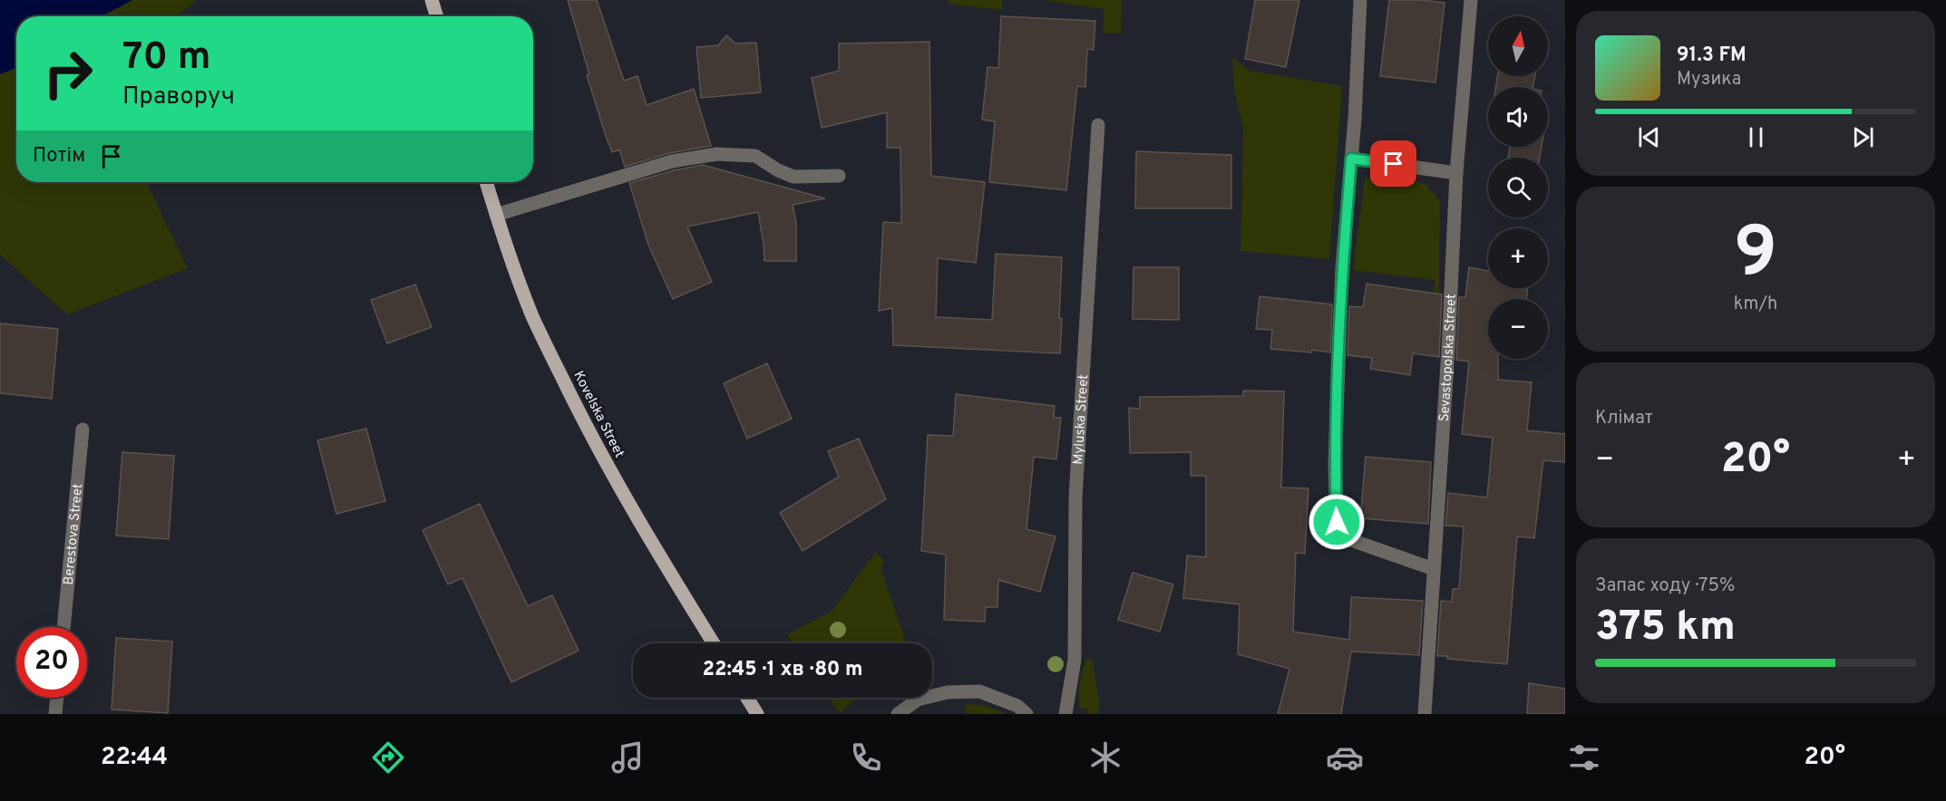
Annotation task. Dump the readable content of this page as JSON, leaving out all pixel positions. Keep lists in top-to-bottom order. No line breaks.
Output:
{"streets":{"main road":["Kovelska Street"],"street":["Sevastopolska Street","Myluska Street","Berestova Street"]},"north":"top","page":{"map_buttons":["+","−"],"turn":["70 m","Праворуч"],"song":["91.3 FM","Музика"],"then":"Потім","tile":[["9","km/h"],"Клімат",["Запас ходу · 75%","375 km"]],"heat":["−","20°","+"],"limit":"20","trip":"22:45 · 1 хв · 80 m","tabs":["22:44","20°"]}}
